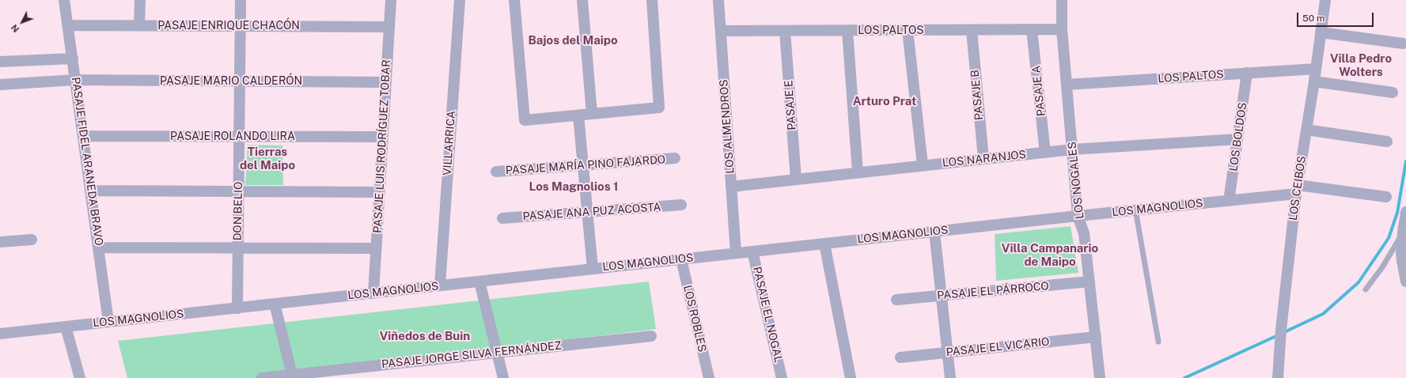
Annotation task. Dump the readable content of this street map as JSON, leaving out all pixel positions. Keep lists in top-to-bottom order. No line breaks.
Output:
{"streets":{"street":["PASAJE ENRIQUE CHACÓN","LOS PALTOS","PASAJE MARIO CALDERÓN","PASAJE A","PASAJE B","PASAJE E","LOS ALMENDROS","PASAJE ROLANDO LIRA","LOS BOLDOS","VILLARRICA","PASAJE LUIS RODRÍGUEZ TOBAR","LOS NARANJOS","PASAJE FIDEL ARANEDA BRAVO","PASAJE MARÍA PINO FAJARDO","LOS NOGALES","LOS CEIBOS","LOS MAGNOLIOS","DON BELIO","PASAJE ANA PUZ ACOSTA","PASAJE EL PÁRROCO","PASAJE EL NOGAL","LOS ROBLES","PASAJE EL VICARIO","PASAJE JORGE SILVA FERNÁNDEZ"]},"crossings":[["PASAJE ENRIQUE CHACÓN","PASAJE LUIS RODRÍGUEZ TOBAR"],["PASAJE ENRIQUE CHACÓN","PASAJE FIDEL ARANEDA BRAVO"],["PASAJE ENRIQUE CHACÓN","DON BELIO"],["LOS PALTOS","PASAJE A"],["LOS PALTOS","PASAJE B"],["LOS PALTOS","PASAJE E"],["LOS PALTOS","LOS ALMENDROS"],["LOS PALTOS","LOS BOLDOS"],["LOS PALTOS","LOS NOGALES"],["LOS PALTOS","LOS CEIBOS"],["PASAJE MARIO CALDERÓN","PASAJE LUIS RODRÍGUEZ TOBAR"],["PASAJE MARIO CALDERÓN","PASAJE FIDEL ARANEDA BRAVO"],["PASAJE MARIO CALDERÓN","DON BELIO"],["PASAJE A","LOS NARANJOS"],["PASAJE B","LOS NARANJOS"],["PASAJE E","LOS NARANJOS"],["LOS ALMENDROS","LOS NARANJOS"],["LOS ALMENDROS","LOS MAGNOLIOS"],["PASAJE ROLANDO LIRA","PASAJE LUIS RODRÍGUEZ TOBAR"],["PASAJE ROLANDO LIRA","PASAJE FIDEL ARANEDA BRAVO"],["PASAJE ROLANDO LIRA","DON BELIO"],["LOS BOLDOS","LOS NARANJOS"],["LOS BOLDOS","LOS MAGNOLIOS"],["VILLARRICA","LOS MAGNOLIOS"],["PASAJE LUIS RODRÍGUEZ TOBAR","LOS MAGNOLIOS"],["LOS NARANJOS","LOS NOGALES"],["PASAJE FIDEL ARANEDA BRAVO","LOS MAGNOLIOS"],["LOS NOGALES","LOS MAGNOLIOS"],["LOS NOGALES","PASAJE EL PÁRROCO"],["LOS NOGALES","PASAJE EL VICARIO"],["LOS CEIBOS","LOS MAGNOLIOS"],["LOS MAGNOLIOS","DON BELIO"],["LOS MAGNOLIOS","PASAJE EL NOGAL"],["LOS MAGNOLIOS","LOS ROBLES"]],"districts":["Bajos del Maipo","Villa Pedro Wolters","Arturo Prat","Tierras del Maipo","Los Magnolios 1","Villa Campanario de Maipo","Viñedos de Buin"],"scale_bar":"50 m","north":"bottom left"}
